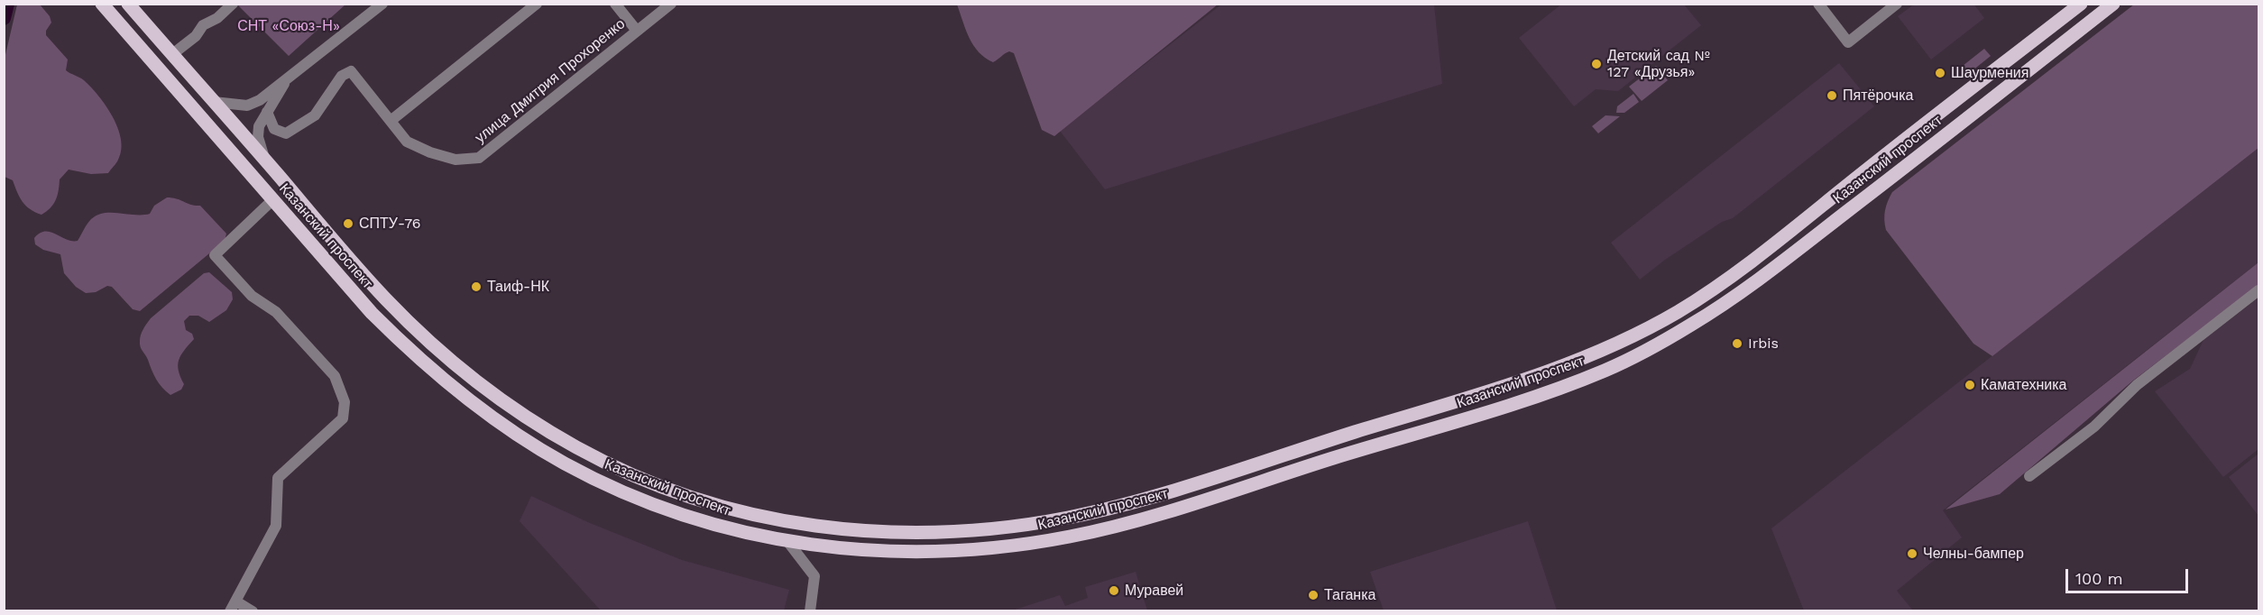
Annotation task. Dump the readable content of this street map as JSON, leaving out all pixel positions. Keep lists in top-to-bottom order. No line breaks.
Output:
{"streets":{"main road":["Казанский проспект"],"street":["улица Дмитрия Прохоренко"]},"parks":["СНТ «Союз-Н»"],"places":["Детский сад № 127 «Друзья»","Шаурмения","Пятёрочка","СПТУ-76","Таиф-НК","Irbis","Каматехника","Челны-бампер","Муравей","Таганка"],"scale_bar":"100 m"}
